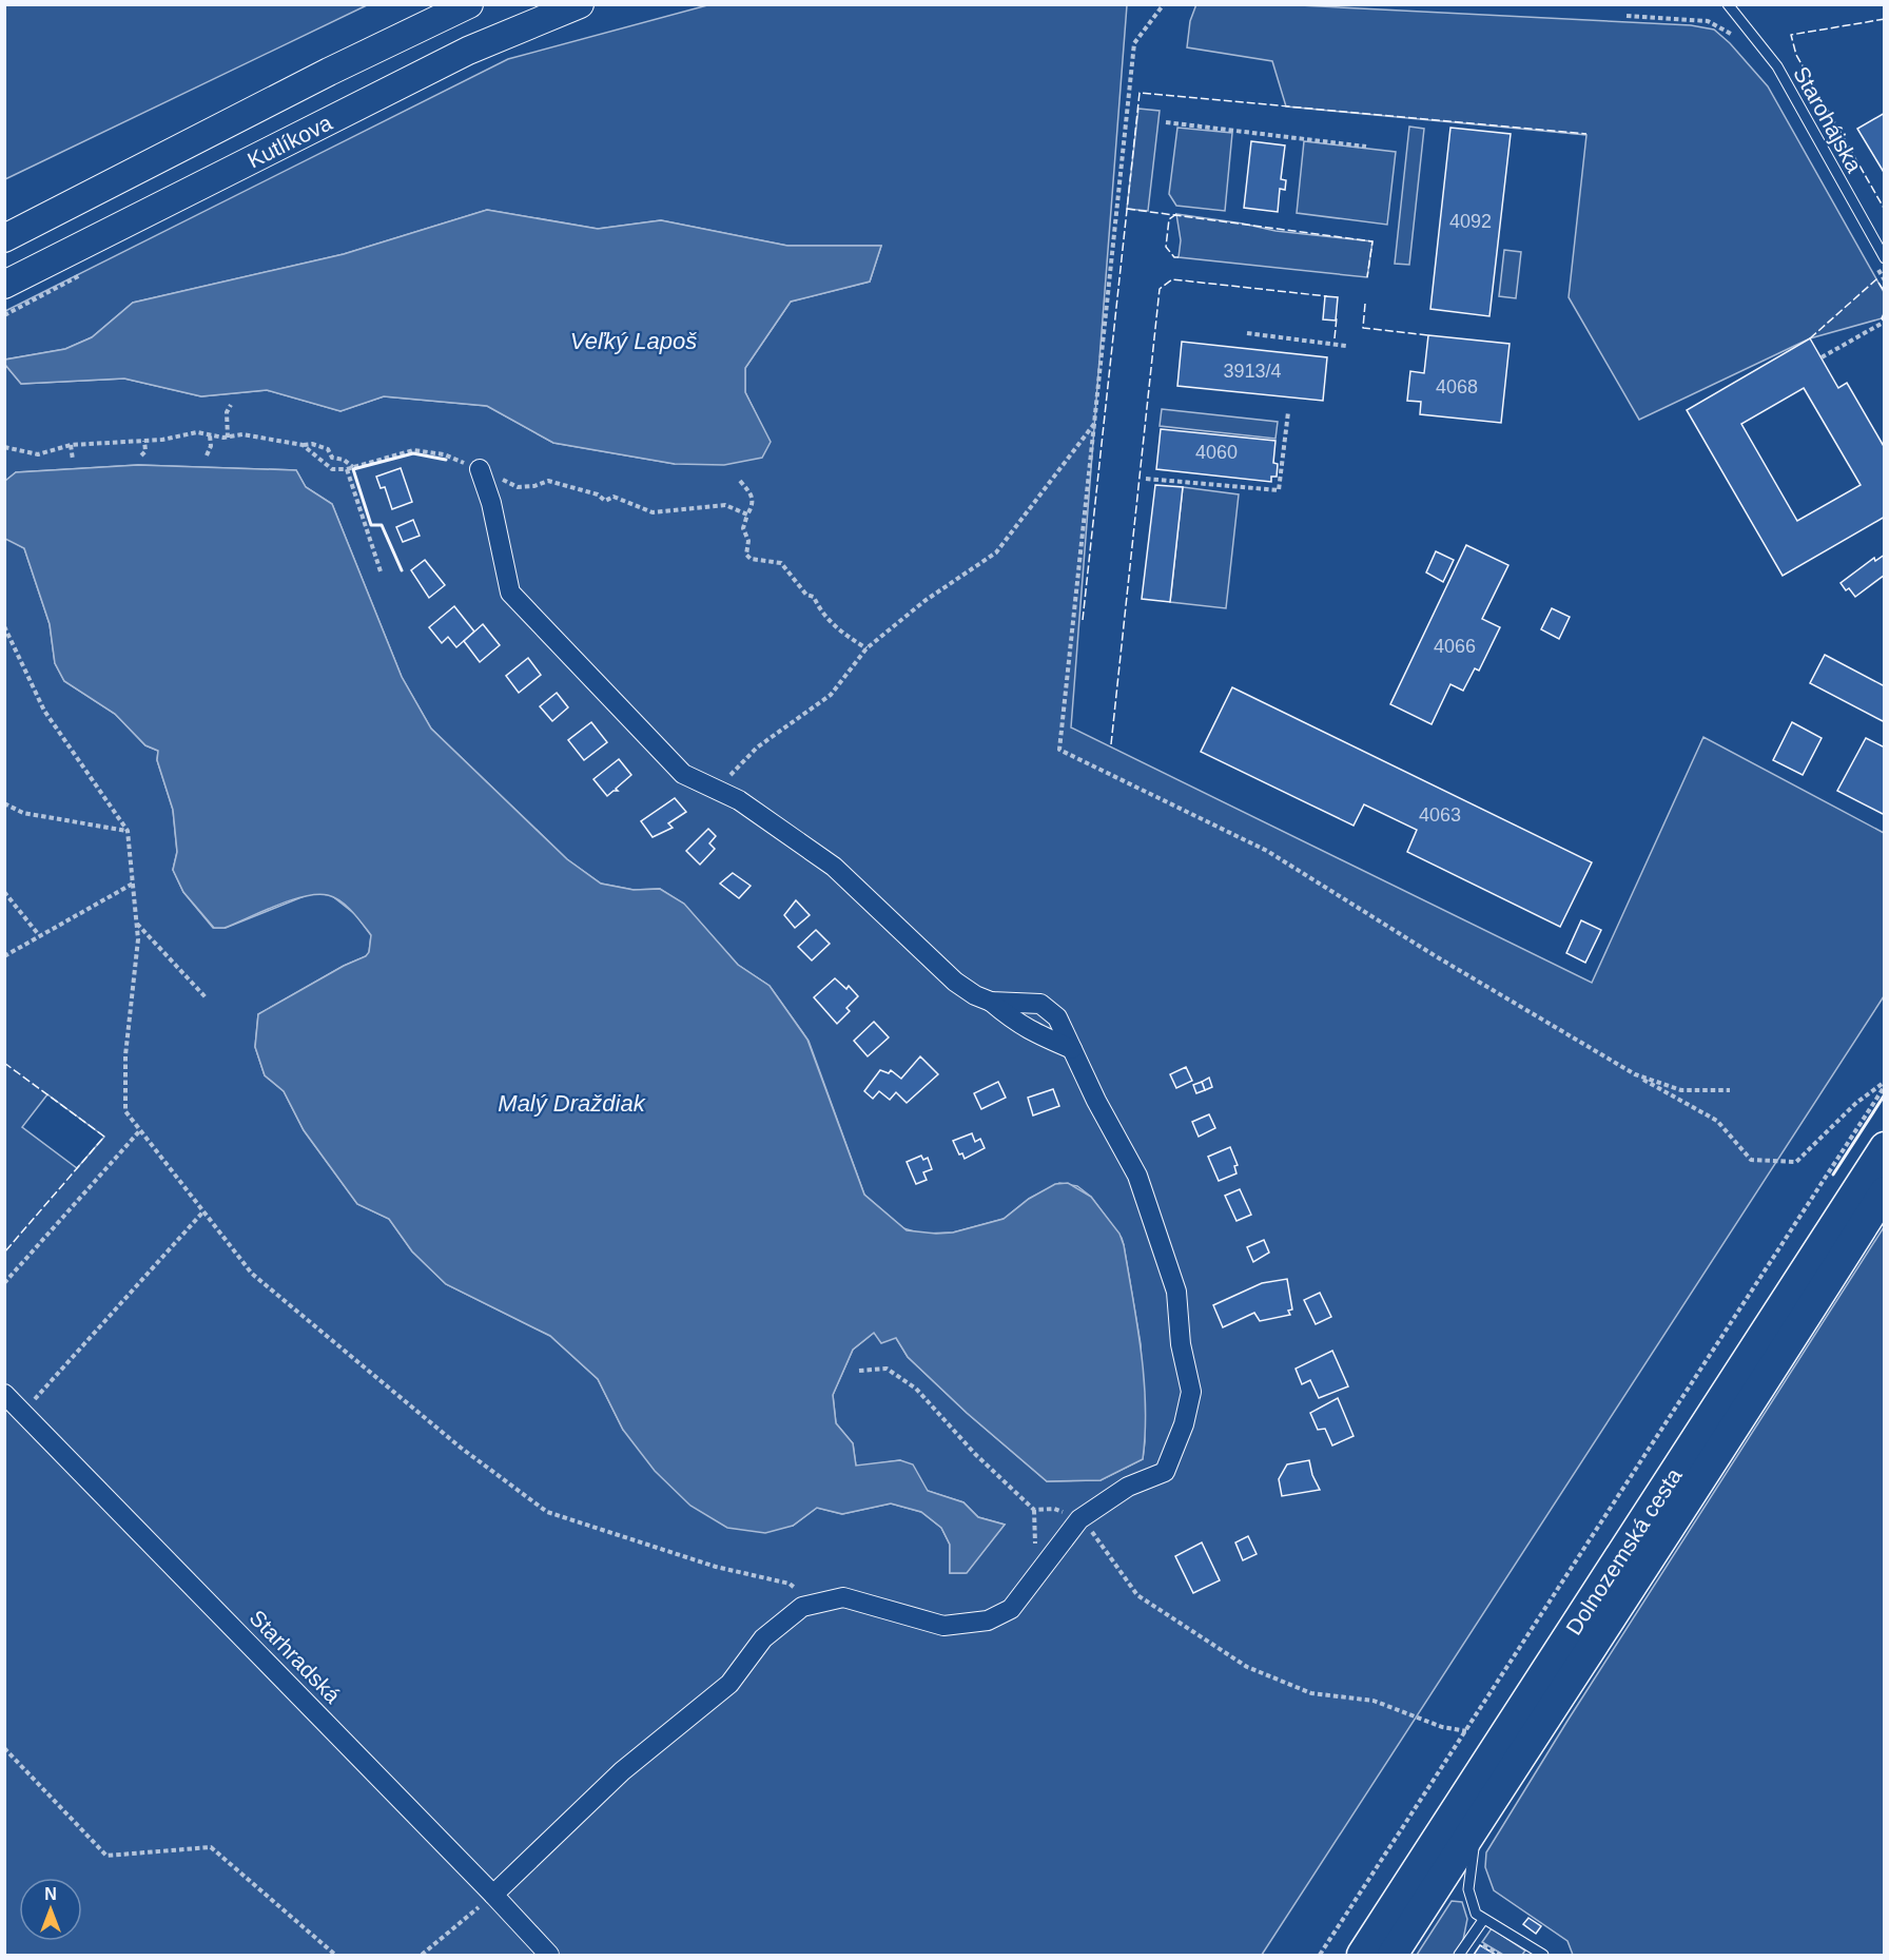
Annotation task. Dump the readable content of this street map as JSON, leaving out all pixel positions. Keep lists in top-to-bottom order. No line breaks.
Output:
{"streets":{"main road":["Kutlíkova","Dolnozemská cesta"],"street":["Starhradská"],"lane":["Starohájska"]},"water":["Veľký Lapoš","Malý Draždiak"],"house_numbers":["4092","3913/4","4068","4060","4066","4063"],"north":"top"}
